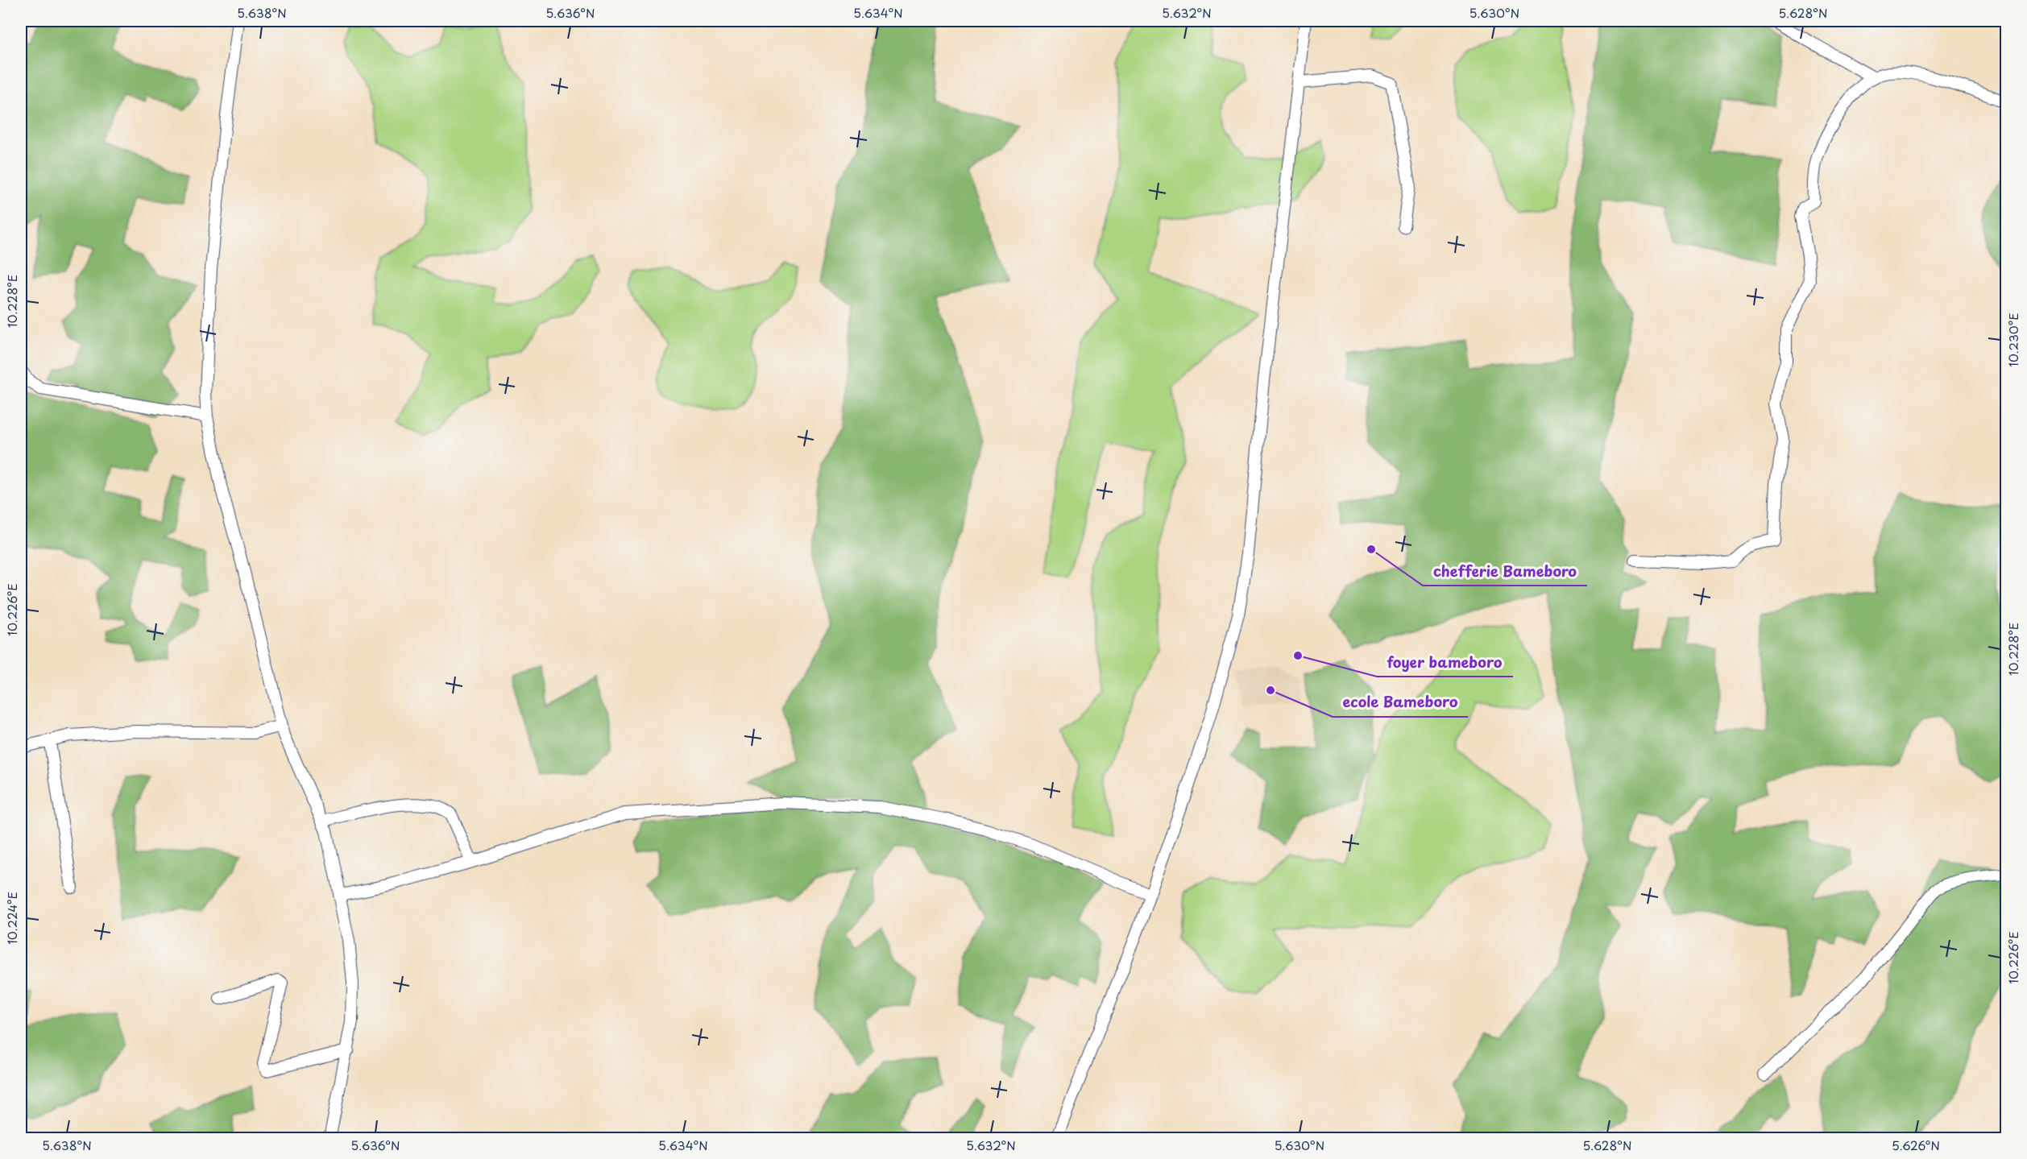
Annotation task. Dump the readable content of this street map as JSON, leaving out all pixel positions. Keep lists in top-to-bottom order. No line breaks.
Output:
{"places":["chefferie Bameboro","foyer bameboro","ecole Bameboro"],"coordinates":["5.638°N","5.636°N","5.634°N","5.632°N","5.630°N","5.628°N","10.228°E","10.230°E","10.226°E","10.224°E","5.626°N"]}
